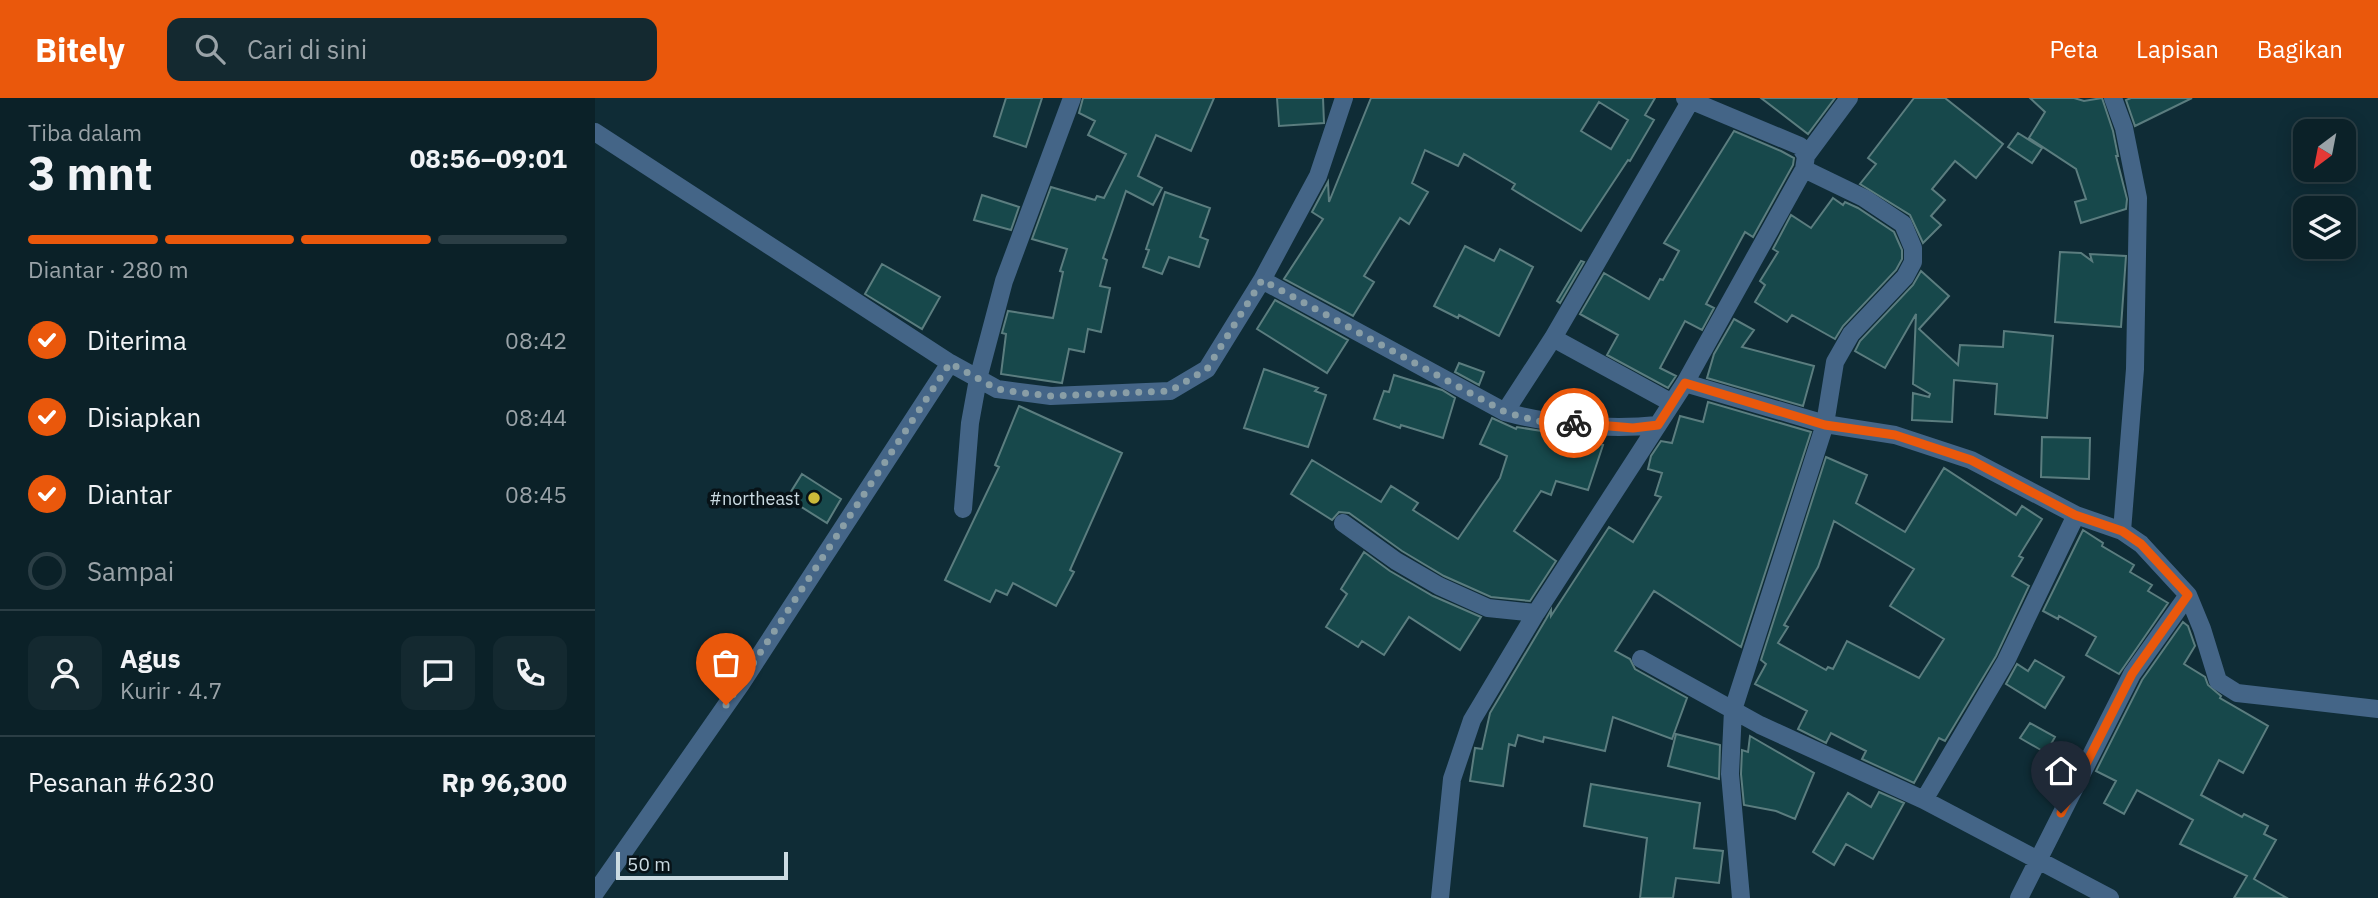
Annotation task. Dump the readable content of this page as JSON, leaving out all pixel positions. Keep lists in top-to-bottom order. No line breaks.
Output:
{"places":["#northeast"],"scale_bar":"50 m","north":"bottom left","page":{"header":"Bitely","search":"Cari di sini","nav":["Peta","Lapisan","Bagikan"],"heading":["3 mnt","Tiba dalam","08:56–09:01"],"panel":["Agus","Kurir · 4.7","Pesanan #6230","Rp 96,300"],"bar":"Diantar · 280 m","list":[["Diterima","08:42"],["Disiapkan","08:44"],["Diantar","08:45"],"Sampai"],"scale":"50 m"}}
